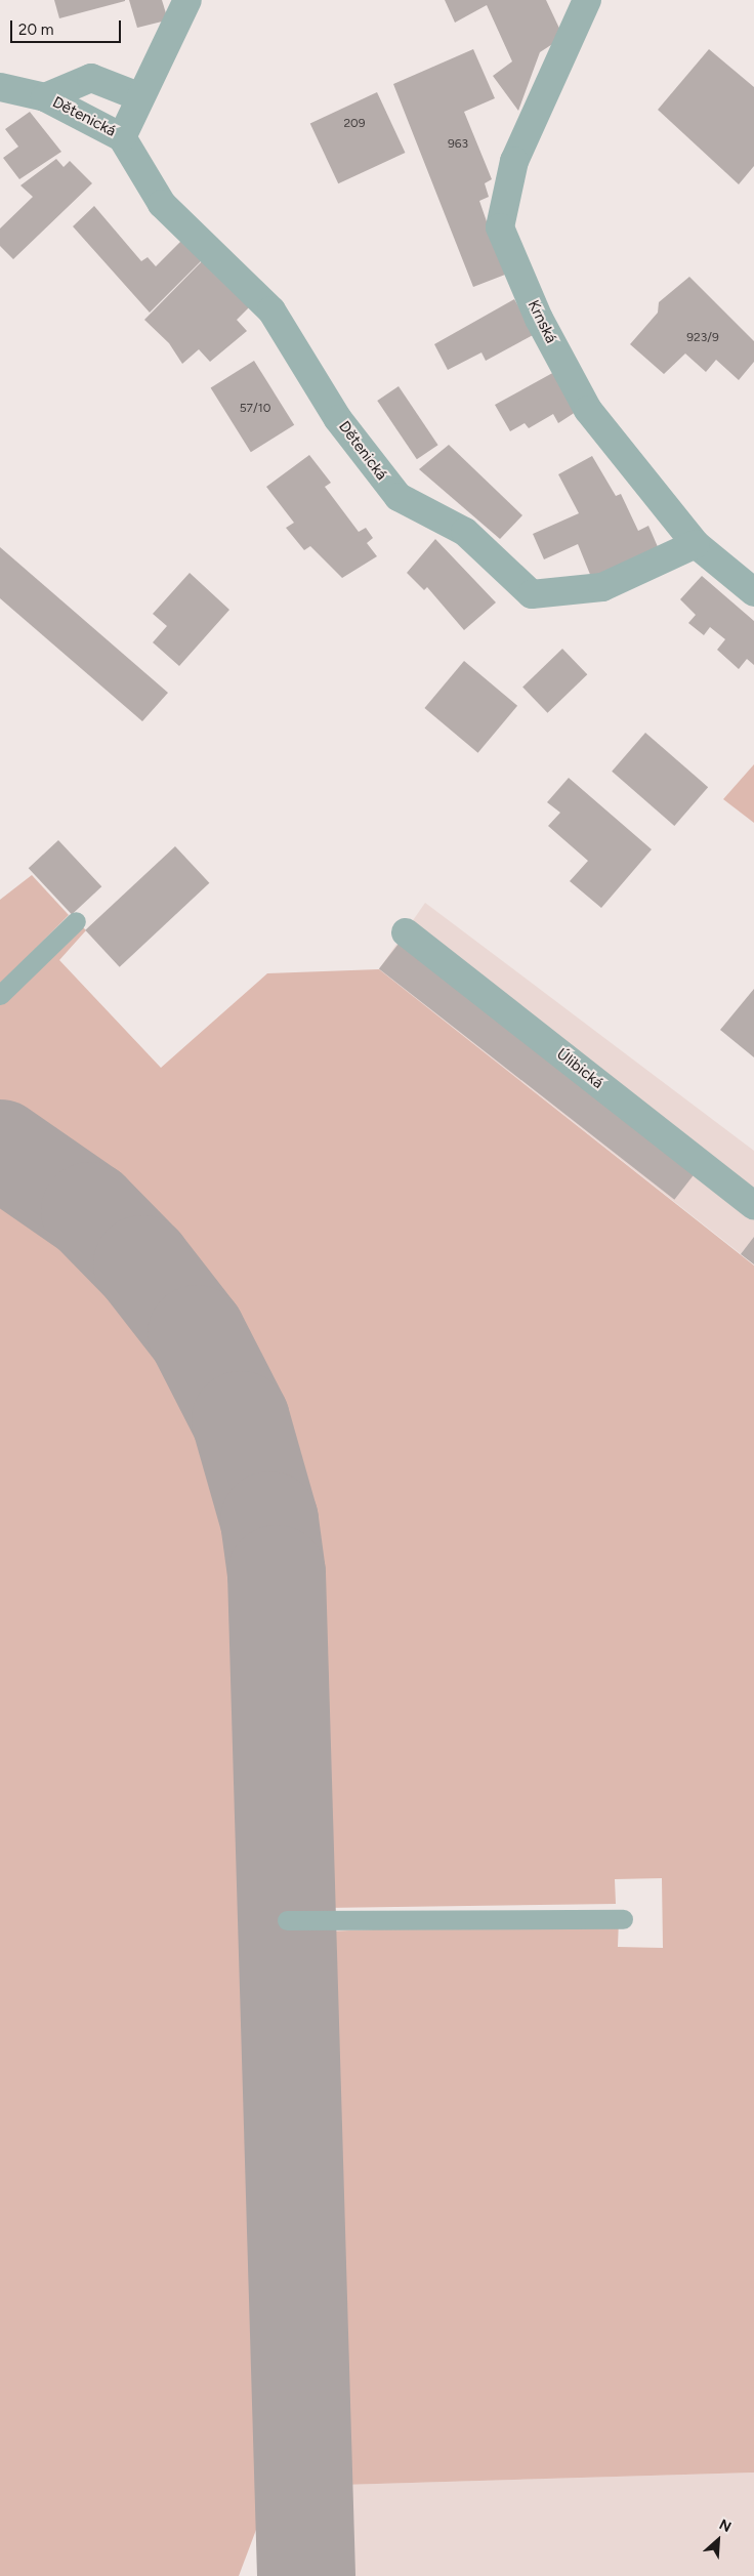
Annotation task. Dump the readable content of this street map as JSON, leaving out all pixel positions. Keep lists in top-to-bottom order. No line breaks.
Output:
{"streets":{"street":["Dětenická","Krnská","Úlibická"]},"crossings":[["Dětenická","Krnská"]],"house_numbers":["209","963","923/9","57/10"],"scale_bar":"20 m","north":"top right"}
